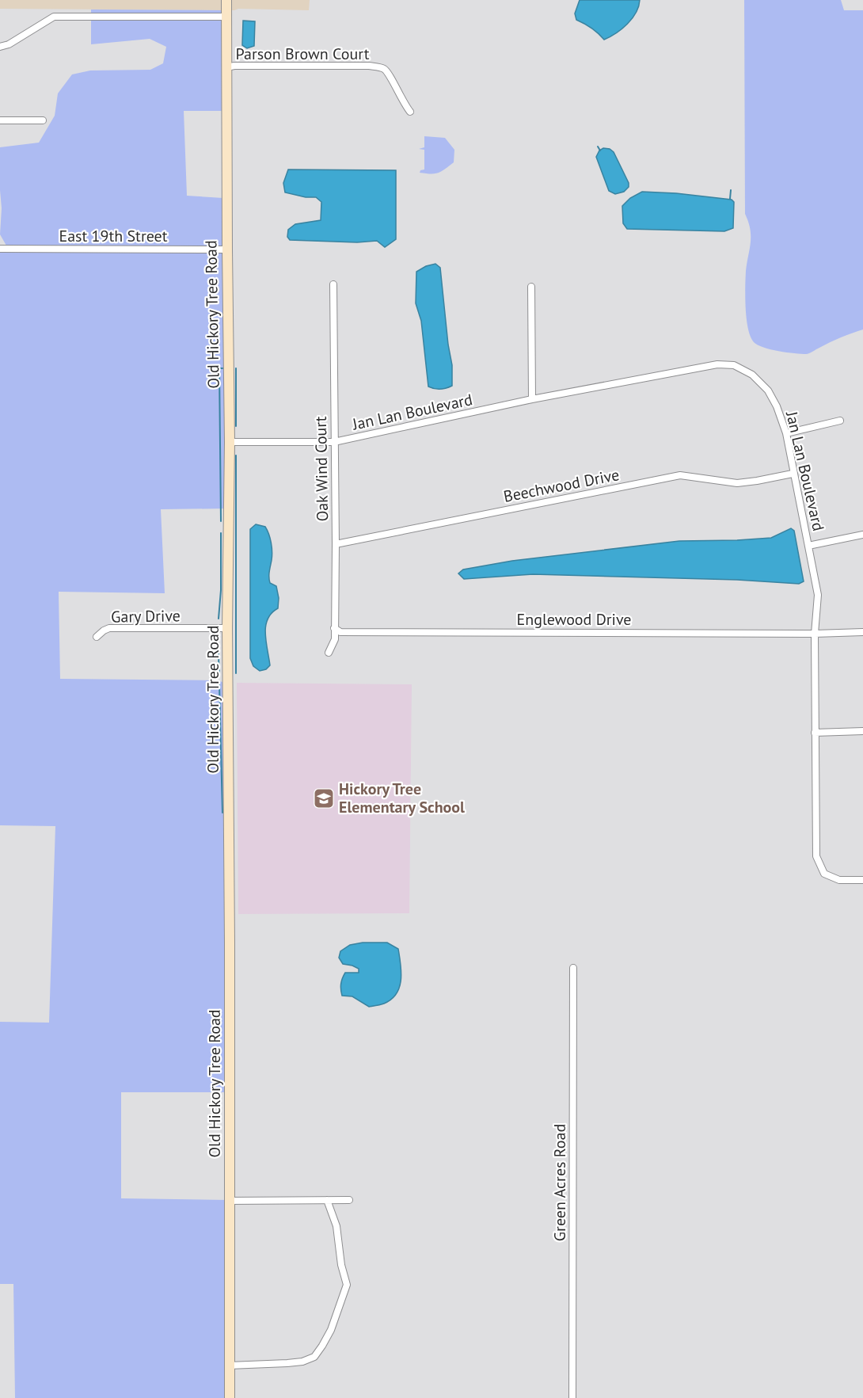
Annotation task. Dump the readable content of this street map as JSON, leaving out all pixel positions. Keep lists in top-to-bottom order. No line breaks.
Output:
{"streets":{"street":["Parson Brown Court","East 19th Street","Old Hickory Tree Road","Jan Lan Boulevard","Oak Wind Court","Beechwood Drive","Gary Drive","Englewood Drive","Green Acres Road"]},"crossings":[["Parson Brown Court","Old Hickory Tree Road"],["East 19th Street","Old Hickory Tree Road"],["Old Hickory Tree Road","Jan Lan Boulevard"],["Old Hickory Tree Road","Gary Drive"],["Jan Lan Boulevard","Oak Wind Court"],["Jan Lan Boulevard","Beechwood Drive"],["Jan Lan Boulevard","Englewood Drive"],["Oak Wind Court","Beechwood Drive"],["Oak Wind Court","Englewood Drive"]],"places":{"school or university":["Hickory Tree Elementary School"]}}
